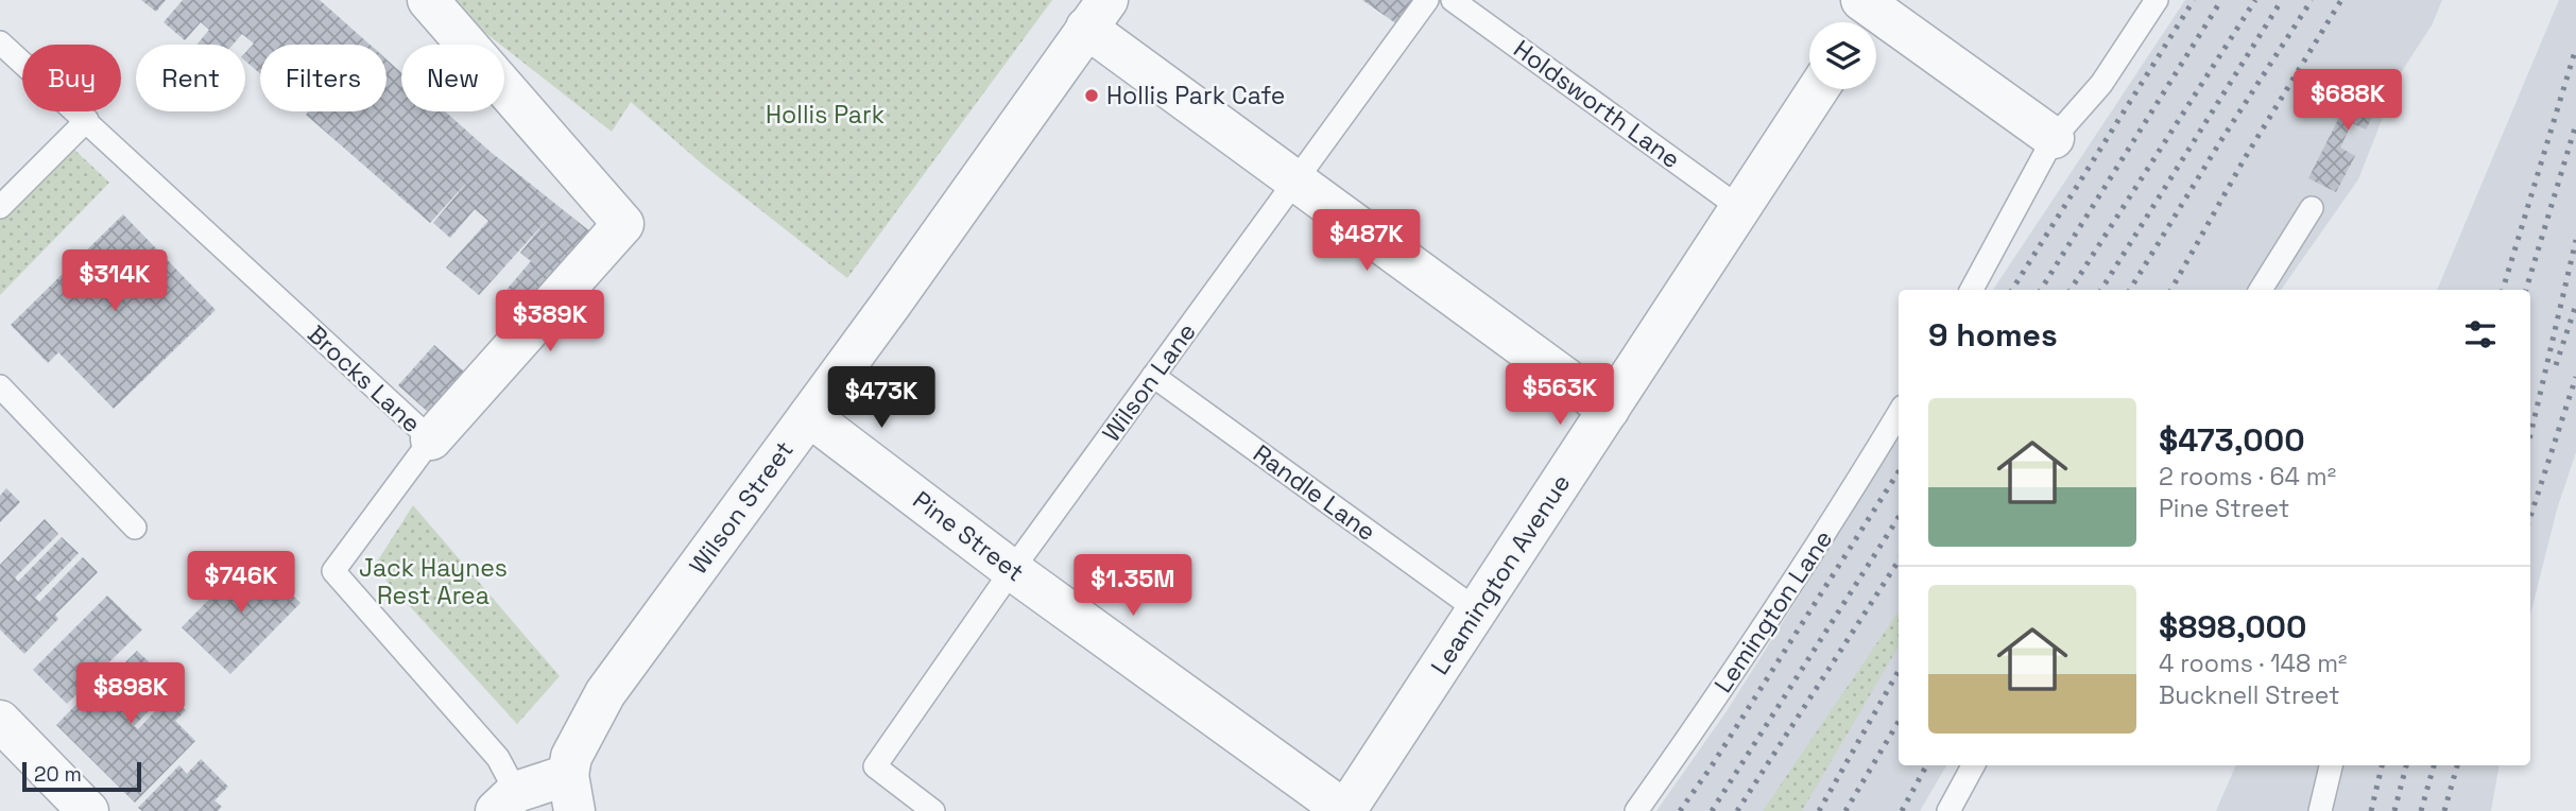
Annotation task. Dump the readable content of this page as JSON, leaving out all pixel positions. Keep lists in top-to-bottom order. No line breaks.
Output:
{"streets":{"street":["Wilson Street","Pine Street","Leamington Avenue"],"lane":["Holdsworth Lane","Brocks Lane","Wilson Lane","Randle Lane","Lemington Lane"]},"crossings":[["Holdsworth Lane","Leamington Avenue"],["Brocks Lane","Wilson Street"],["Wilson Lane","Randle Lane"],["Wilson Lane","Pine Street"],["Randle Lane","Leamington Avenue"],["Wilson Street","Pine Street"],["Pine Street","Leamington Avenue"]],"parks":["Hollis Park","Jack Haynes Rest Area"],"places":["Hollis Park Cafe"],"scale_bar":"20 m","page":{"chip":["Buy","Rent","Filters","New"],"price":["$688K","$487K","$314K","$389K","$563K","$473K","$746K","$1.35M","$898K"],"heading":"9 homes","list":[{"name":"$473,000","note":"2 rooms · 64 m² · Pine Street"},{"name":"$898,000","note":"4 rooms · 148 m² · Bucknell Street"}],"scale":"20 m"}}
